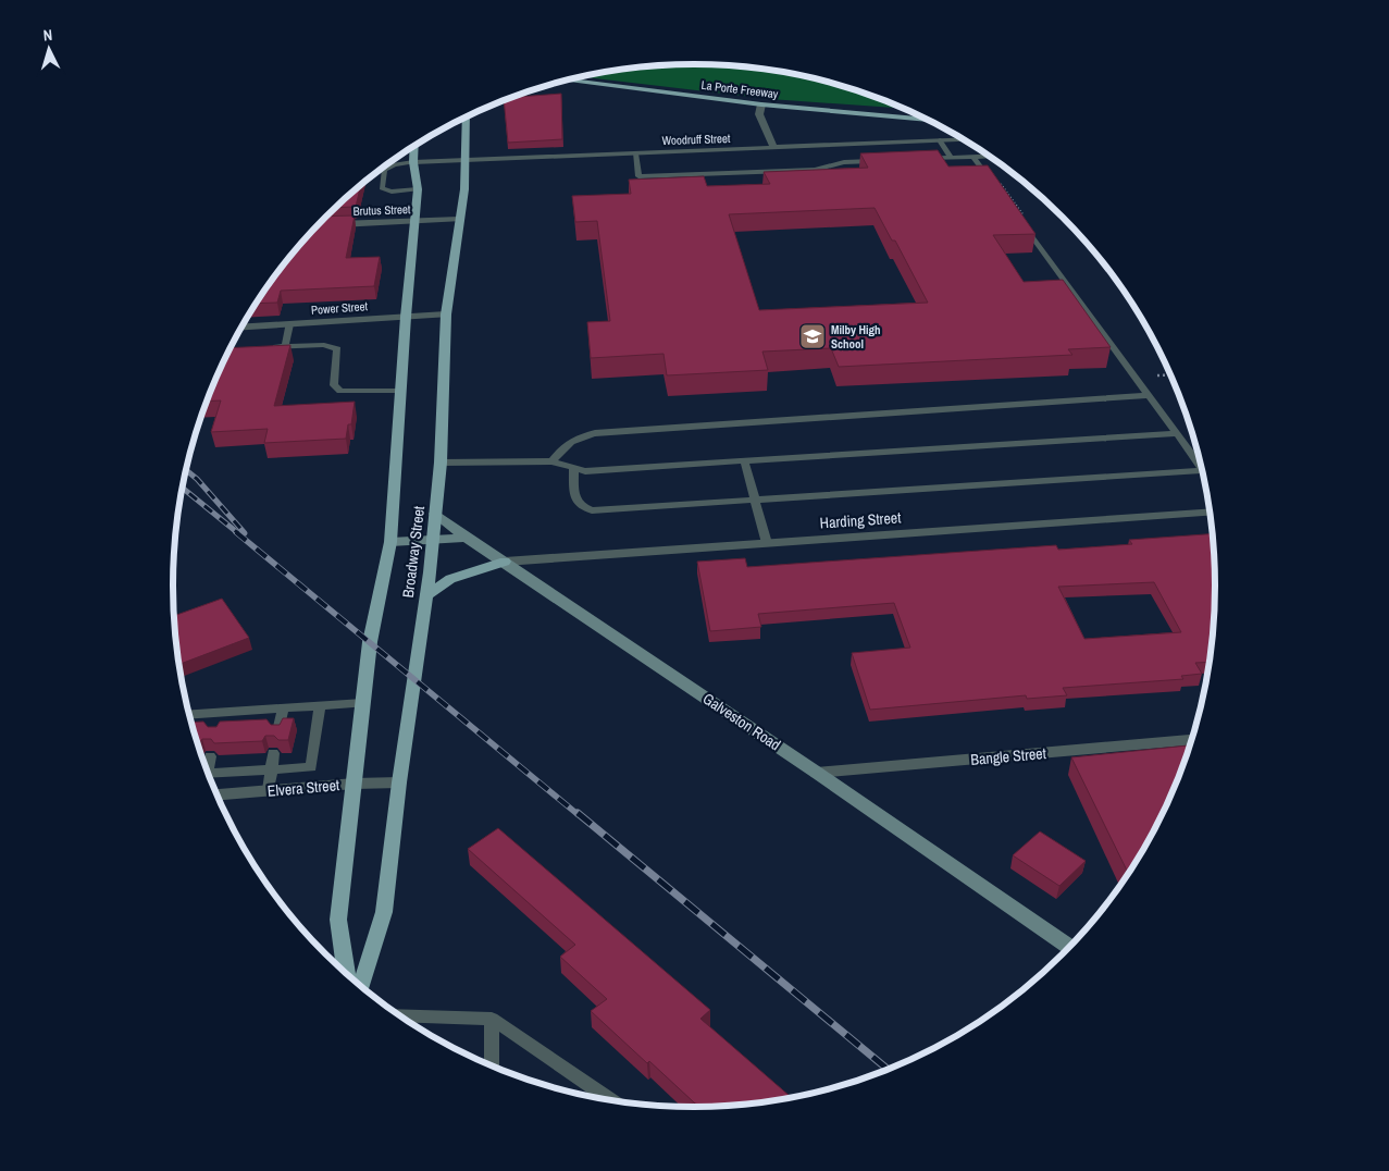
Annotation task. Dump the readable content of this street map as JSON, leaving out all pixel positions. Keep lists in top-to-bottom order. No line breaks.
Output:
{"streets":{"main road":["La Porte Freeway","Broadway Street","Galveston Road"],"street":["Woodruff Street","Brutus Street","Power Street","Harding Street","Bangle Street","Elvera Street"]},"crossings":[["Woodruff Street","Broadway Street"],["Brutus Street","Broadway Street"],["Power Street","Broadway Street"],["Harding Street","Galveston Road"],["Broadway Street","Galveston Road"],["Broadway Street","Elvera Street"],["Galveston Road","Bangle Street"]],"places":{"school or university":["Milby High School"]},"north":"top"}
